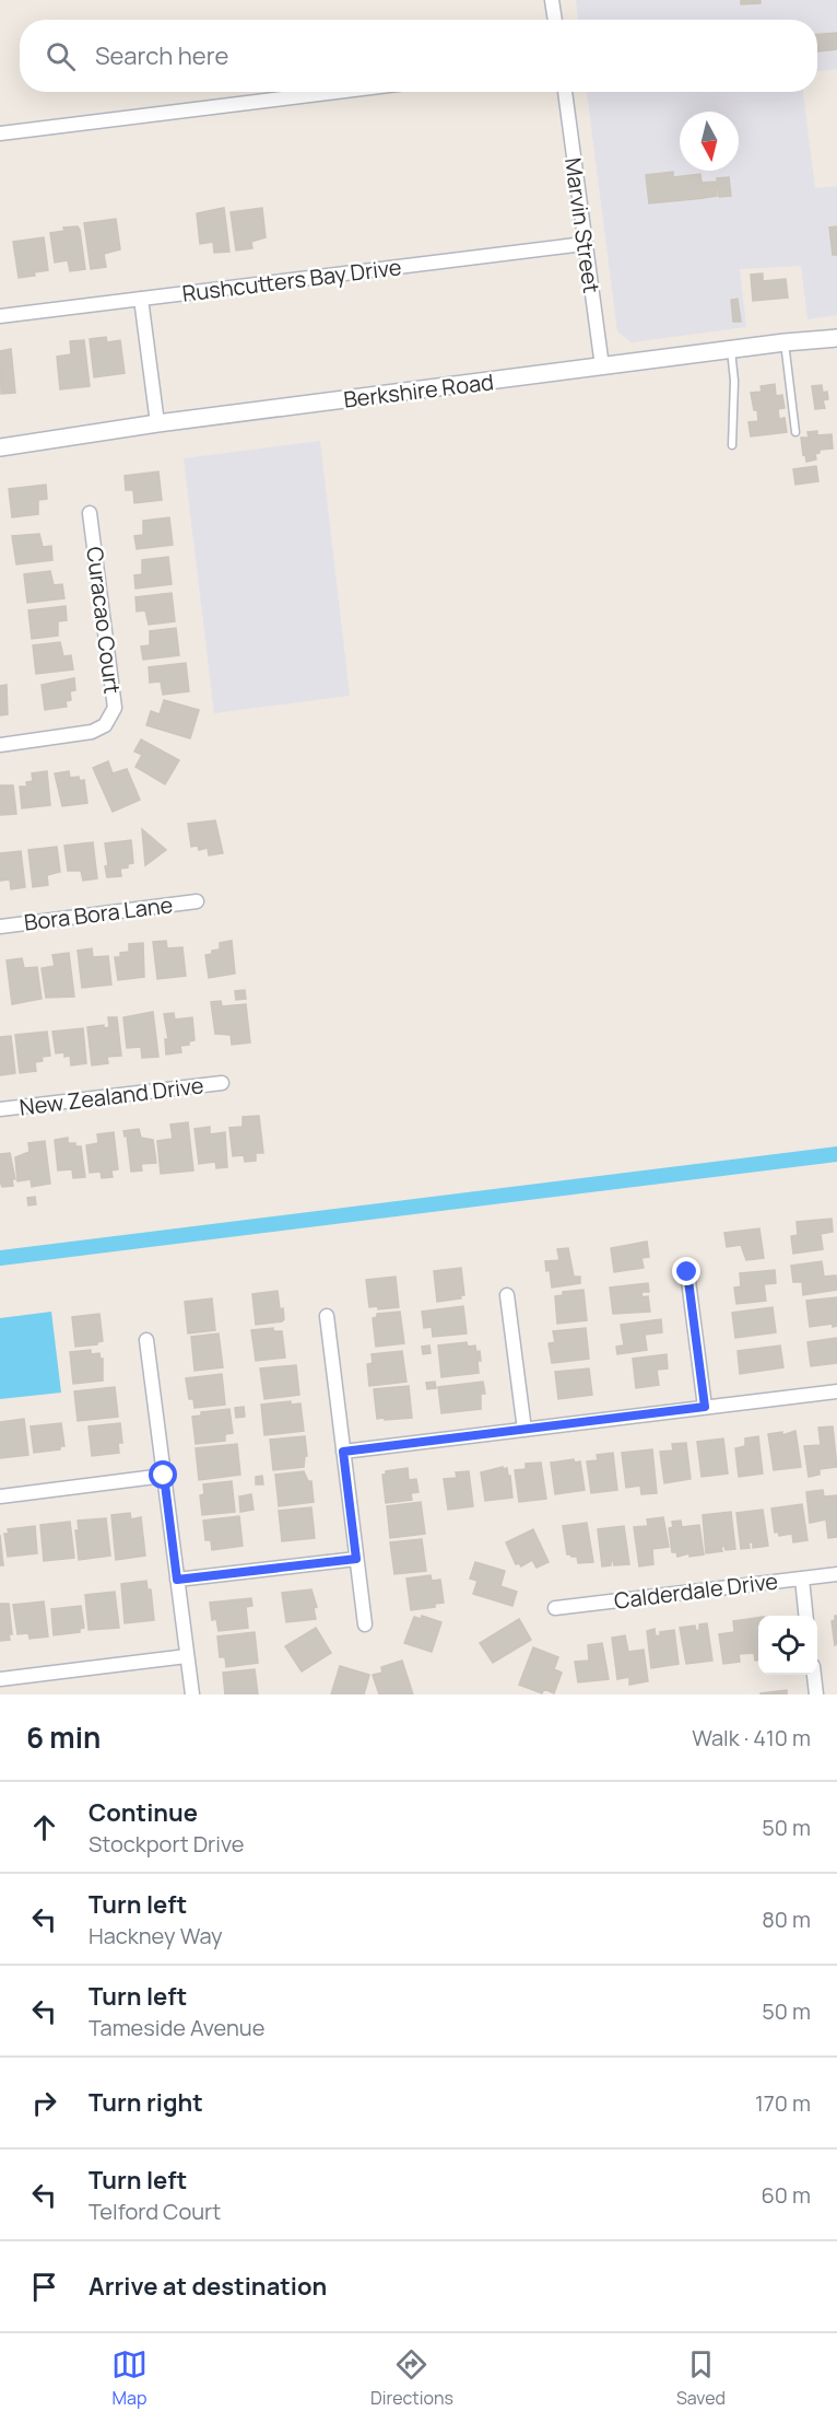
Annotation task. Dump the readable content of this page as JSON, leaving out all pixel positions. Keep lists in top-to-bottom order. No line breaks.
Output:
{"streets":{"street":["Marvin Street","Rushcutters Bay Drive","Berkshire Road","Curacao Court","Bora Bora Lane","New Zealand Drive","Calderdale Drive"]},"crossings":[["Marvin Street","Rushcutters Bay Drive"],["Marvin Street","Berkshire Road"]],"north":"bottom","page":{"search":"Search here","heading":["6 min","Walk · 410 m"],"list":[["Continue","Stockport Drive","50 m"],["Turn left","Hackney Way","80 m"],["Turn left","Tameside Avenue","50 m"],["Turn right","170 m"],["Turn left","Telford Court","60 m"],"Arrive at destination"],"nav":["Map","Directions","Saved"]}}
